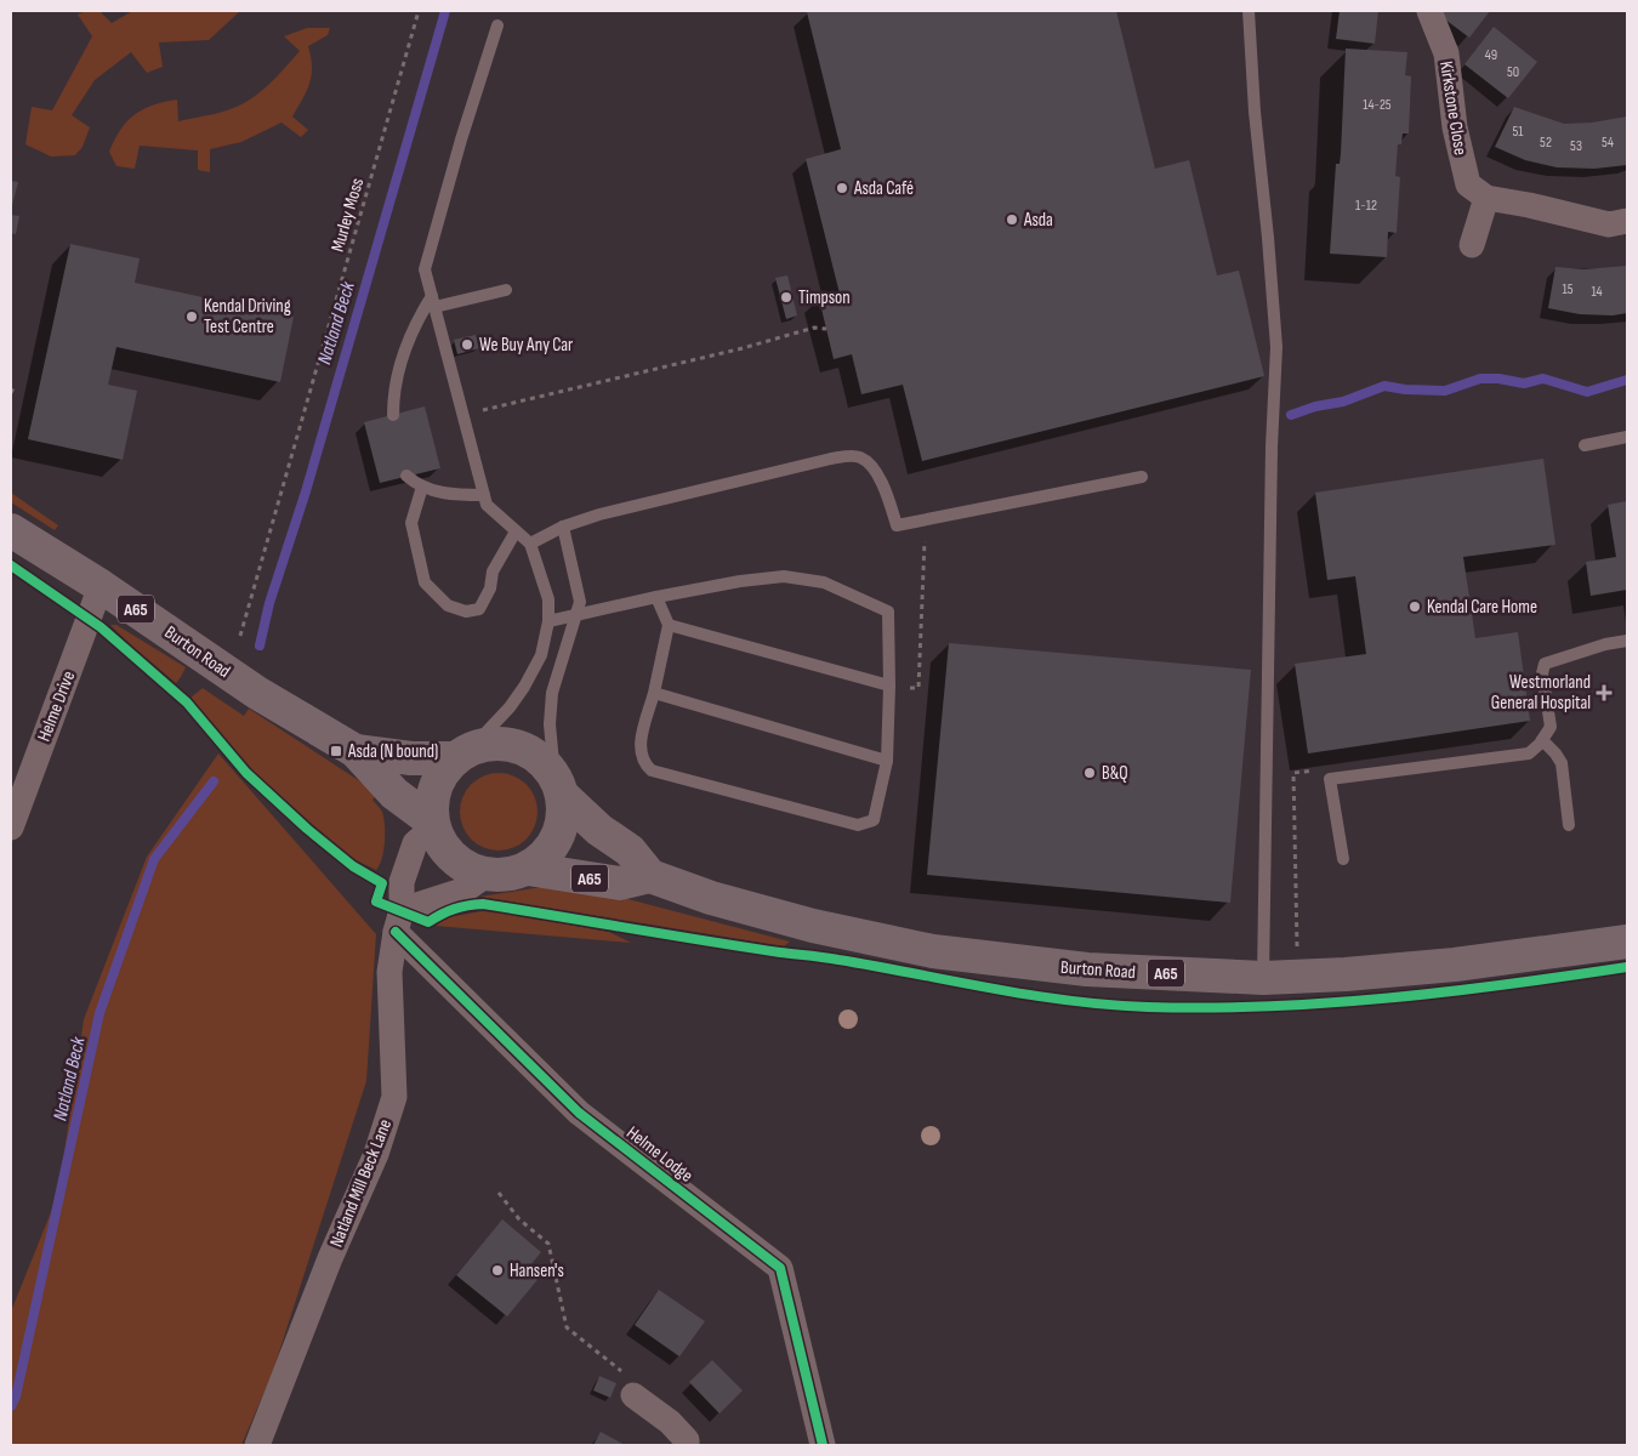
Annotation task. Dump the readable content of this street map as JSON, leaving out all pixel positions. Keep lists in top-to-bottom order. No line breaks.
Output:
{"streets":{"main road":["A65","Burton Road"],"street":["Kirkstone Close","Helme Drive","Helme Lodge","Natland Mill Beck Lane"],"path":["Murley Moss"]},"crossings":[["A65","Burton Road"],["A65","Natland Mill Beck Lane"],["Burton Road","Helme Drive"],["Burton Road","Natland Mill Beck Lane"],["Helme Lodge","Natland Mill Beck Lane"]],"water":["Natland Beck"],"places":{"other":["Asda Café","Asda","Timpson","Kendal Driving Test Centre","We Buy Any Car","Kendal Care Home","B&Q","Hansen's"],"health":["Westmorland General Hospital"],"transit":["Asda (N bound)"]},"house_numbers":["49","50","14-25","51","52","54","53","1-12","15","14"]}
